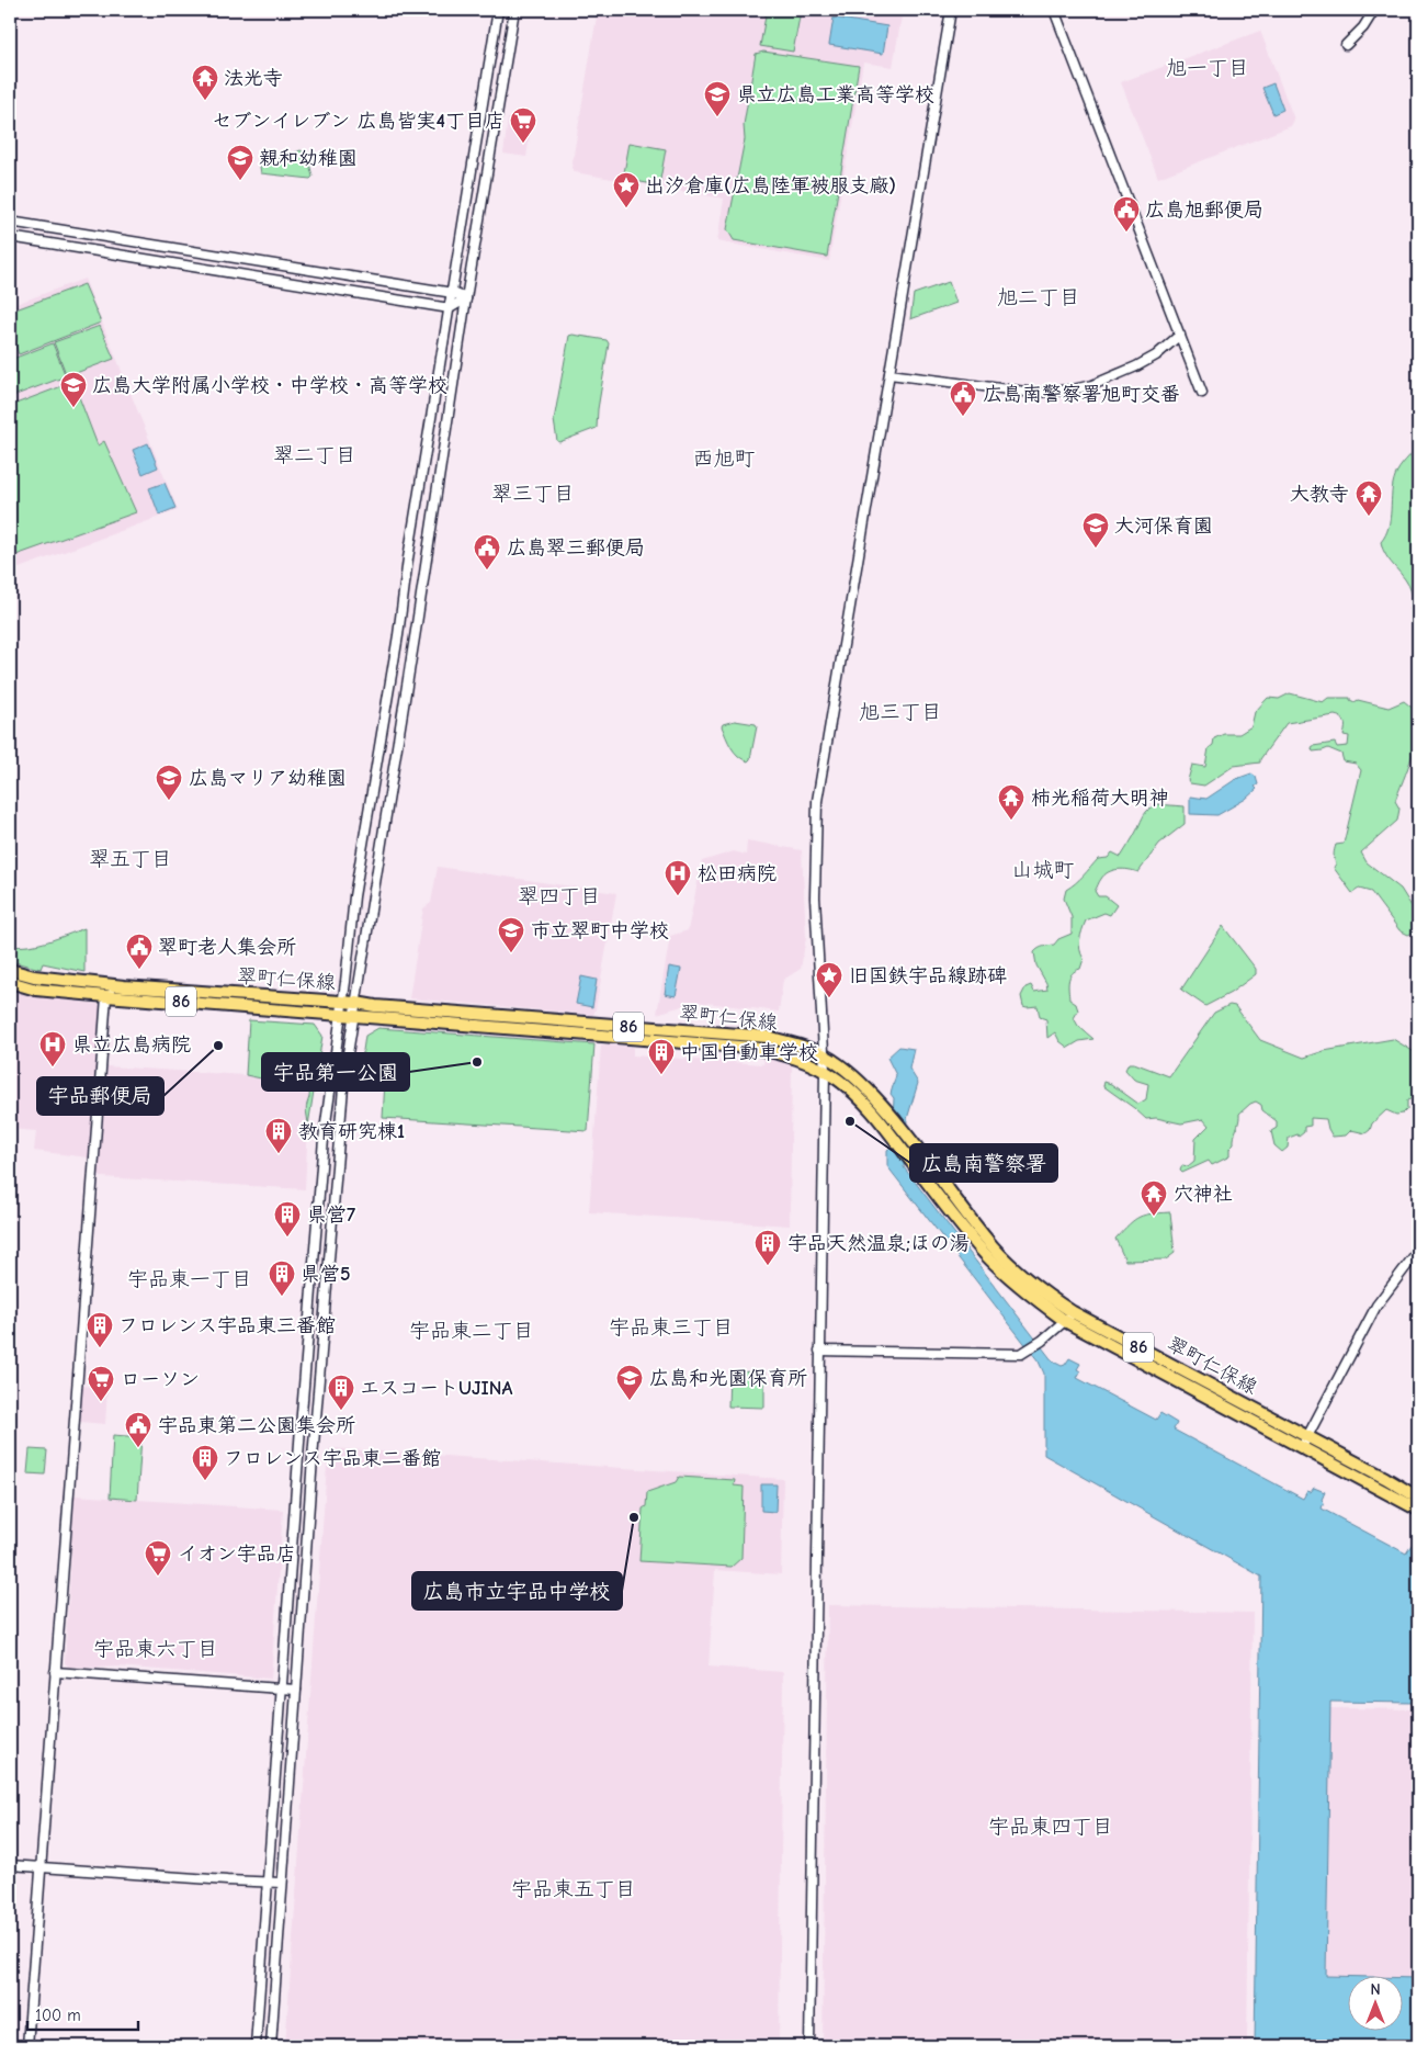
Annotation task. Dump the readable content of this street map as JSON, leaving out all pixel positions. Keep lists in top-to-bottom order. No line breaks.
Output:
{"streets":{"main road":["翠町仁保線","86"]},"districts":["旭一丁目","旭二丁目","翠二丁目","西旭町","翠三丁目","旭三丁目","翠五丁目","山城町","翠四丁目","宇品東一丁目","宇品東三丁目","宇品東二丁目","宇品東六丁目","宇品東四丁目","宇品東五丁目"],"places":{"temple":["法光寺","大教寺","柿光稲荷大明神","穴神社"],"school or university":["県立広島工業高等学校","親和幼稚園","広島大学附属小学校・中学校・高等学校","大河保育園","広島マリア幼稚園","市立翠町中学校","広島和光園保育所"],"supermarket":["セブンイレブン 広島皆実4丁目店","ローソン","イオン宇品店"],"place":["出汐倉庫(広島陸軍被服支廠)","旧国鉄宇品線跡碑"],"public building":["広島旭郵便局","広島南警察署旭町交番","広島翠三郵便局","翠町老人集会所","宇品東第二公園集会所"],"hospital":["松田病院","県立広島病院"],"other":["宇品郵便局","宇品第一公園","広島南警察署","広島市立宇品中学校"],"building":["中国自動車学校","教育研究棟1","県営7","宇品天然温泉;ほの湯","県営5","フロレンス宇品東三番館","エスコートUJINA","フロレンス宇品東二番館"]},"scale_bar":"100 m","north":"top"}
